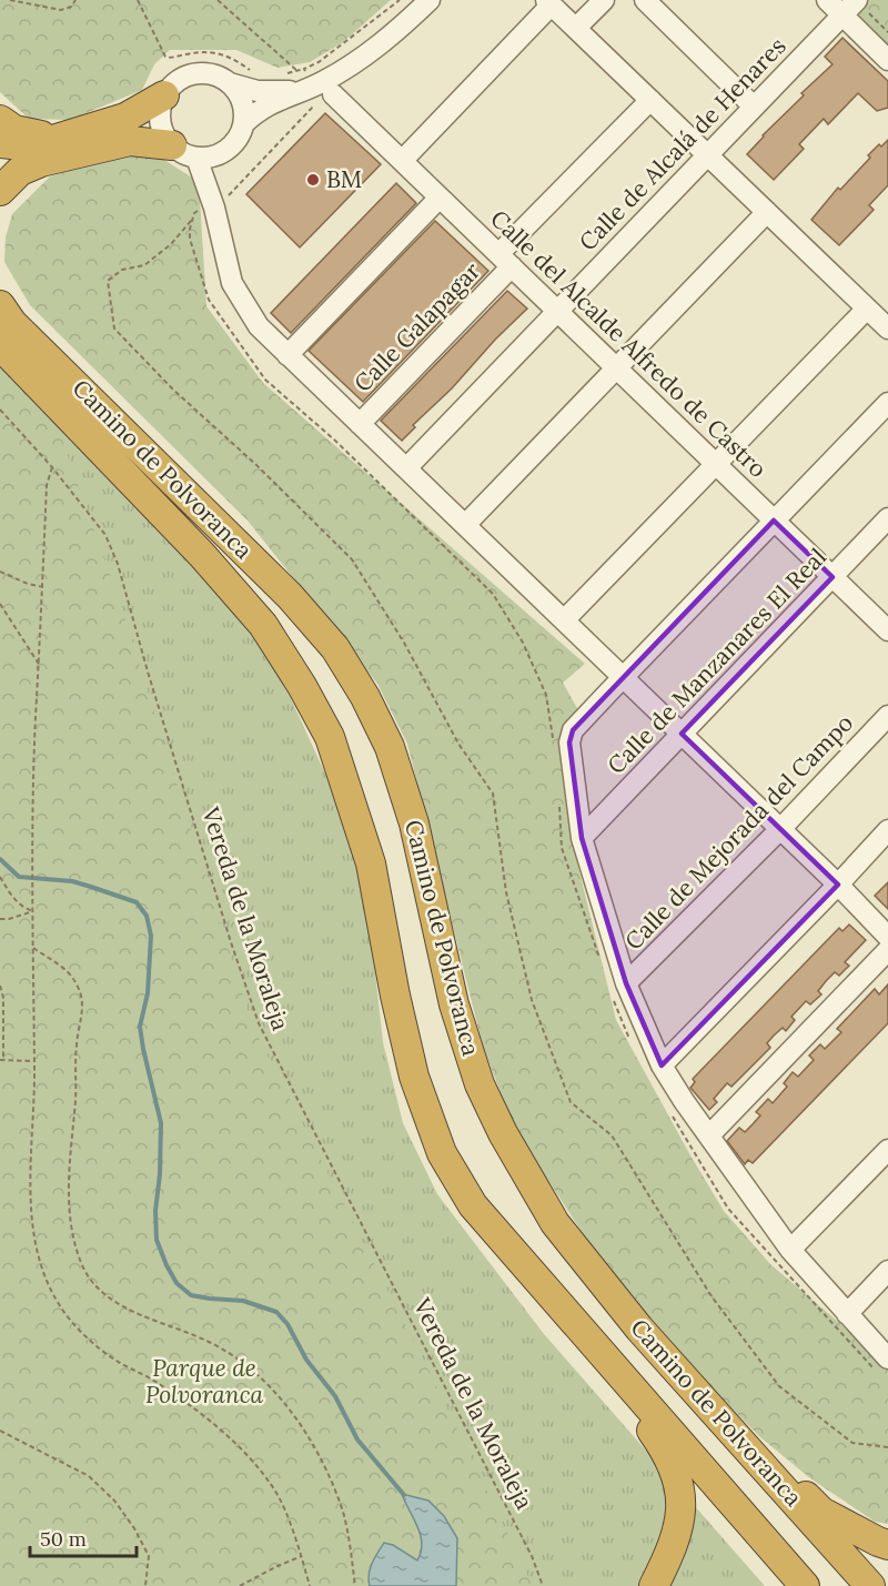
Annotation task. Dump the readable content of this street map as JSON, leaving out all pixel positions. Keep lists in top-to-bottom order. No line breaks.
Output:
{"streets":{"highway":["Camino de Polvoranca"],"street":["Calle de Alcalá de Henares","Calle Galapagar","Calle del Alcalde Alfredo de Castro","Calle de Manzanares El Real","Calle de Mejorada del Campo"],"path":["Vereda de la Moraleja"]},"crossings":[["Calle de Alcalá de Henares","Calle del Alcalde Alfredo de Castro"],["Calle Galapagar","Calle del Alcalde Alfredo de Castro"],["Calle del Alcalde Alfredo de Castro","Calle de Manzanares El Real"]],"parks":["Parque de Polvoranca"],"places":["BM"],"scale_bar":"50 m"}
